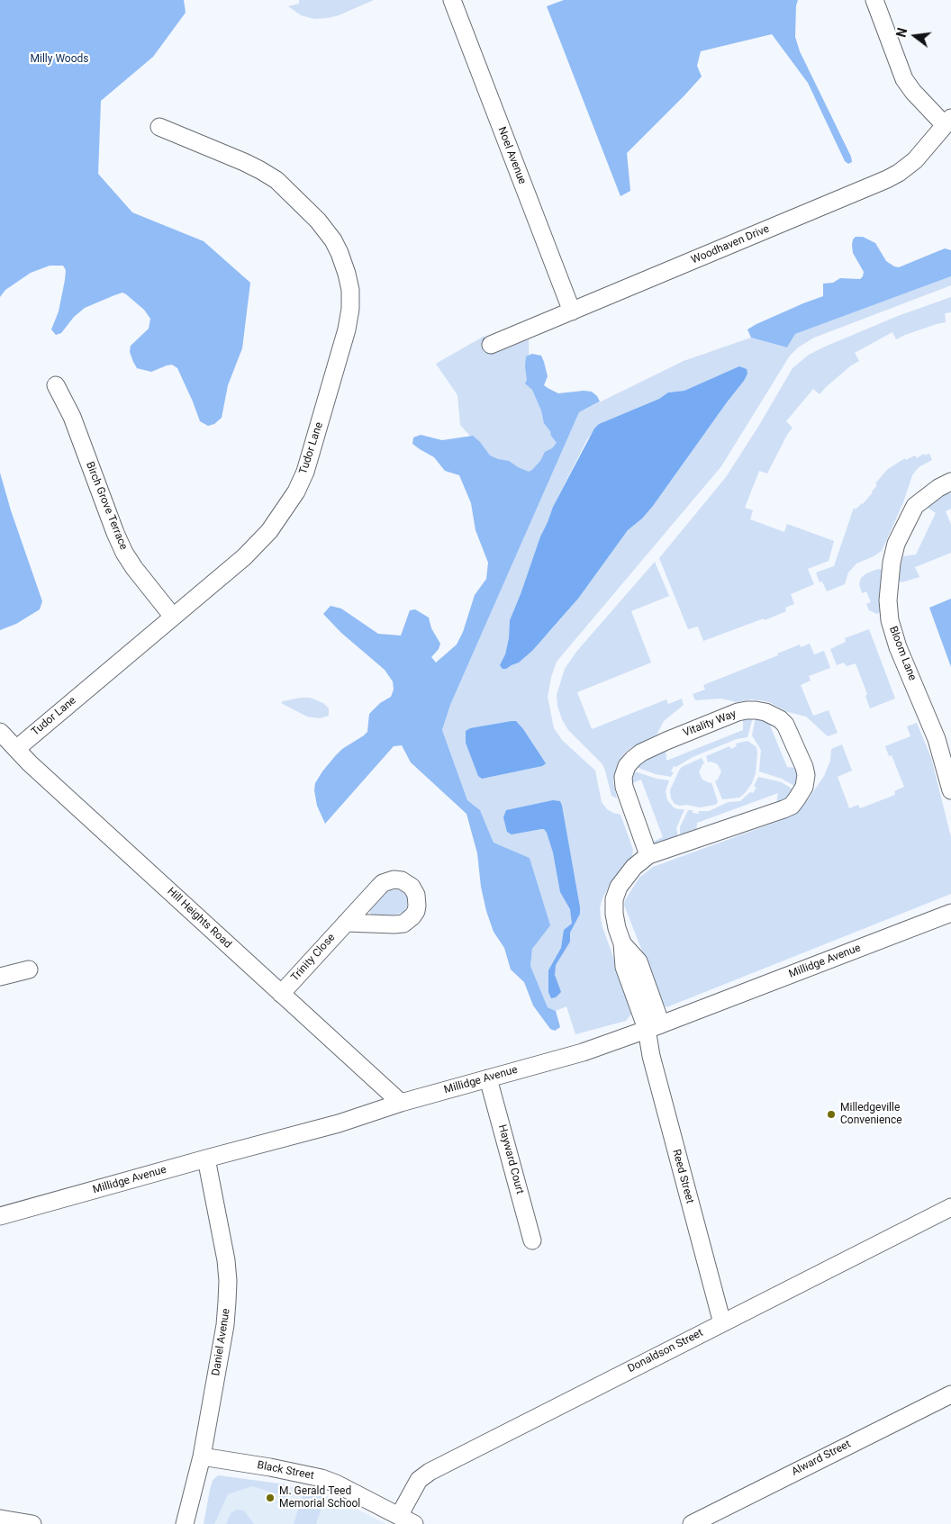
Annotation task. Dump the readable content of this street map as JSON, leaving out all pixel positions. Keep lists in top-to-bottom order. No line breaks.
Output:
{"streets":{"street":["Noel Avenue","Woodhaven Drive","Tudor Lane","Birch Grove Terrace","Bloom Lane","Vitality Way","Hill Heights Road","Trinity Close","Millidge Avenue","Hayward Court","Reed Street","Daniel Avenue","Donaldson Street","Alward Street","Black Street"]},"crossings":[["Noel Avenue","Woodhaven Drive"],["Tudor Lane","Birch Grove Terrace"],["Tudor Lane","Hill Heights Road"],["Vitality Way","Millidge Avenue"],["Vitality Way","Reed Street"],["Hill Heights Road","Trinity Close"],["Hill Heights Road","Millidge Avenue"],["Millidge Avenue","Hayward Court"],["Millidge Avenue","Reed Street"],["Millidge Avenue","Daniel Avenue"],["Reed Street","Donaldson Street"],["Daniel Avenue","Black Street"],["Donaldson Street","Black Street"]],"parks":["Milly Woods"],"places":["Milledgeville Convenience","M. Gerald Teed Memorial School"],"north":"left"}
